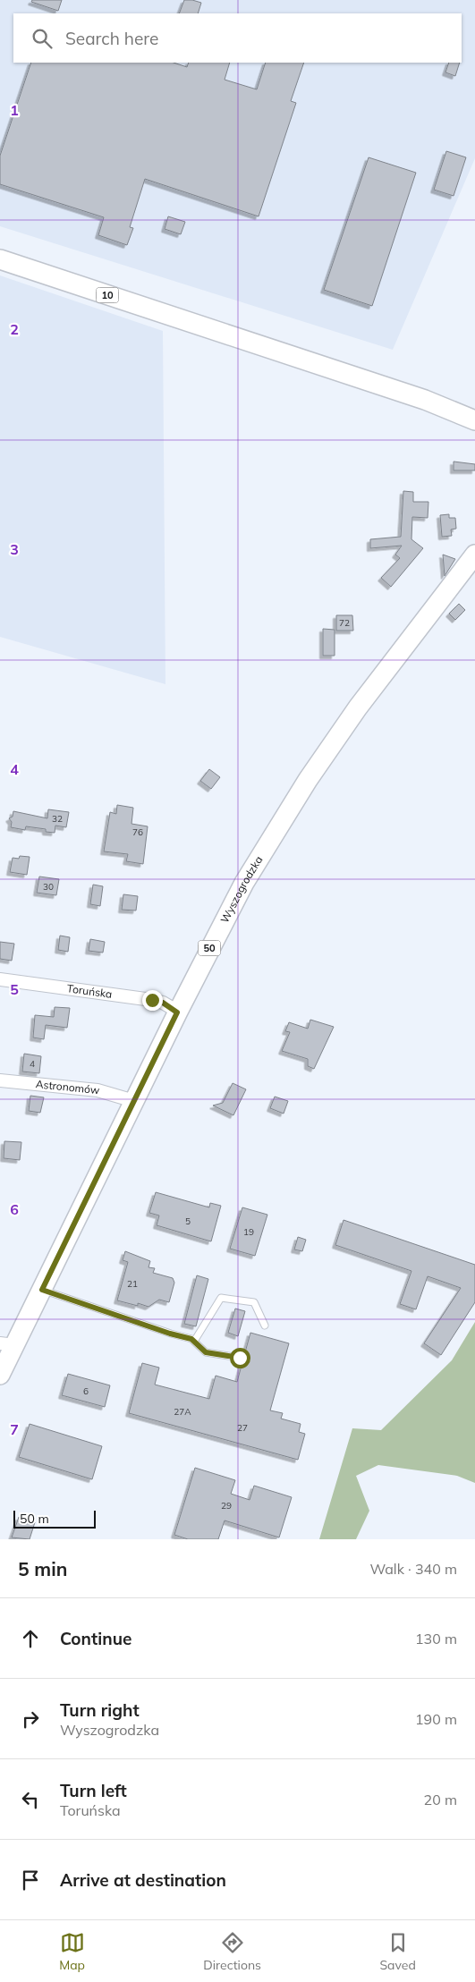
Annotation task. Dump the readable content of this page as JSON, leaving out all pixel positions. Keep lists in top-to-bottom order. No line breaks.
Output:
{"streets":{"main road":["10","Wyszogrodzka","50"],"street":["Toruńska","Astronomów"]},"crossings":[["Wyszogrodzka","Toruńska"],["Wyszogrodzka","Astronomów"]],"house_numbers":["72","32","76","30","4","5","19","21","6","27A","27","29"],"scale_bar":"50 m","page":{"search":"Search here","scale":"50 m","heading":["5 min","Walk · 340 m"],"list":[["Continue","130 m"],["Turn right","Wyszogrodzka","190 m"],["Turn left","Toruńska","20 m"],"Arrive at destination"],"nav":["Map","Directions","Saved"]},"grid":{"rows":["1","2","3","4","5","6","7"]}}
